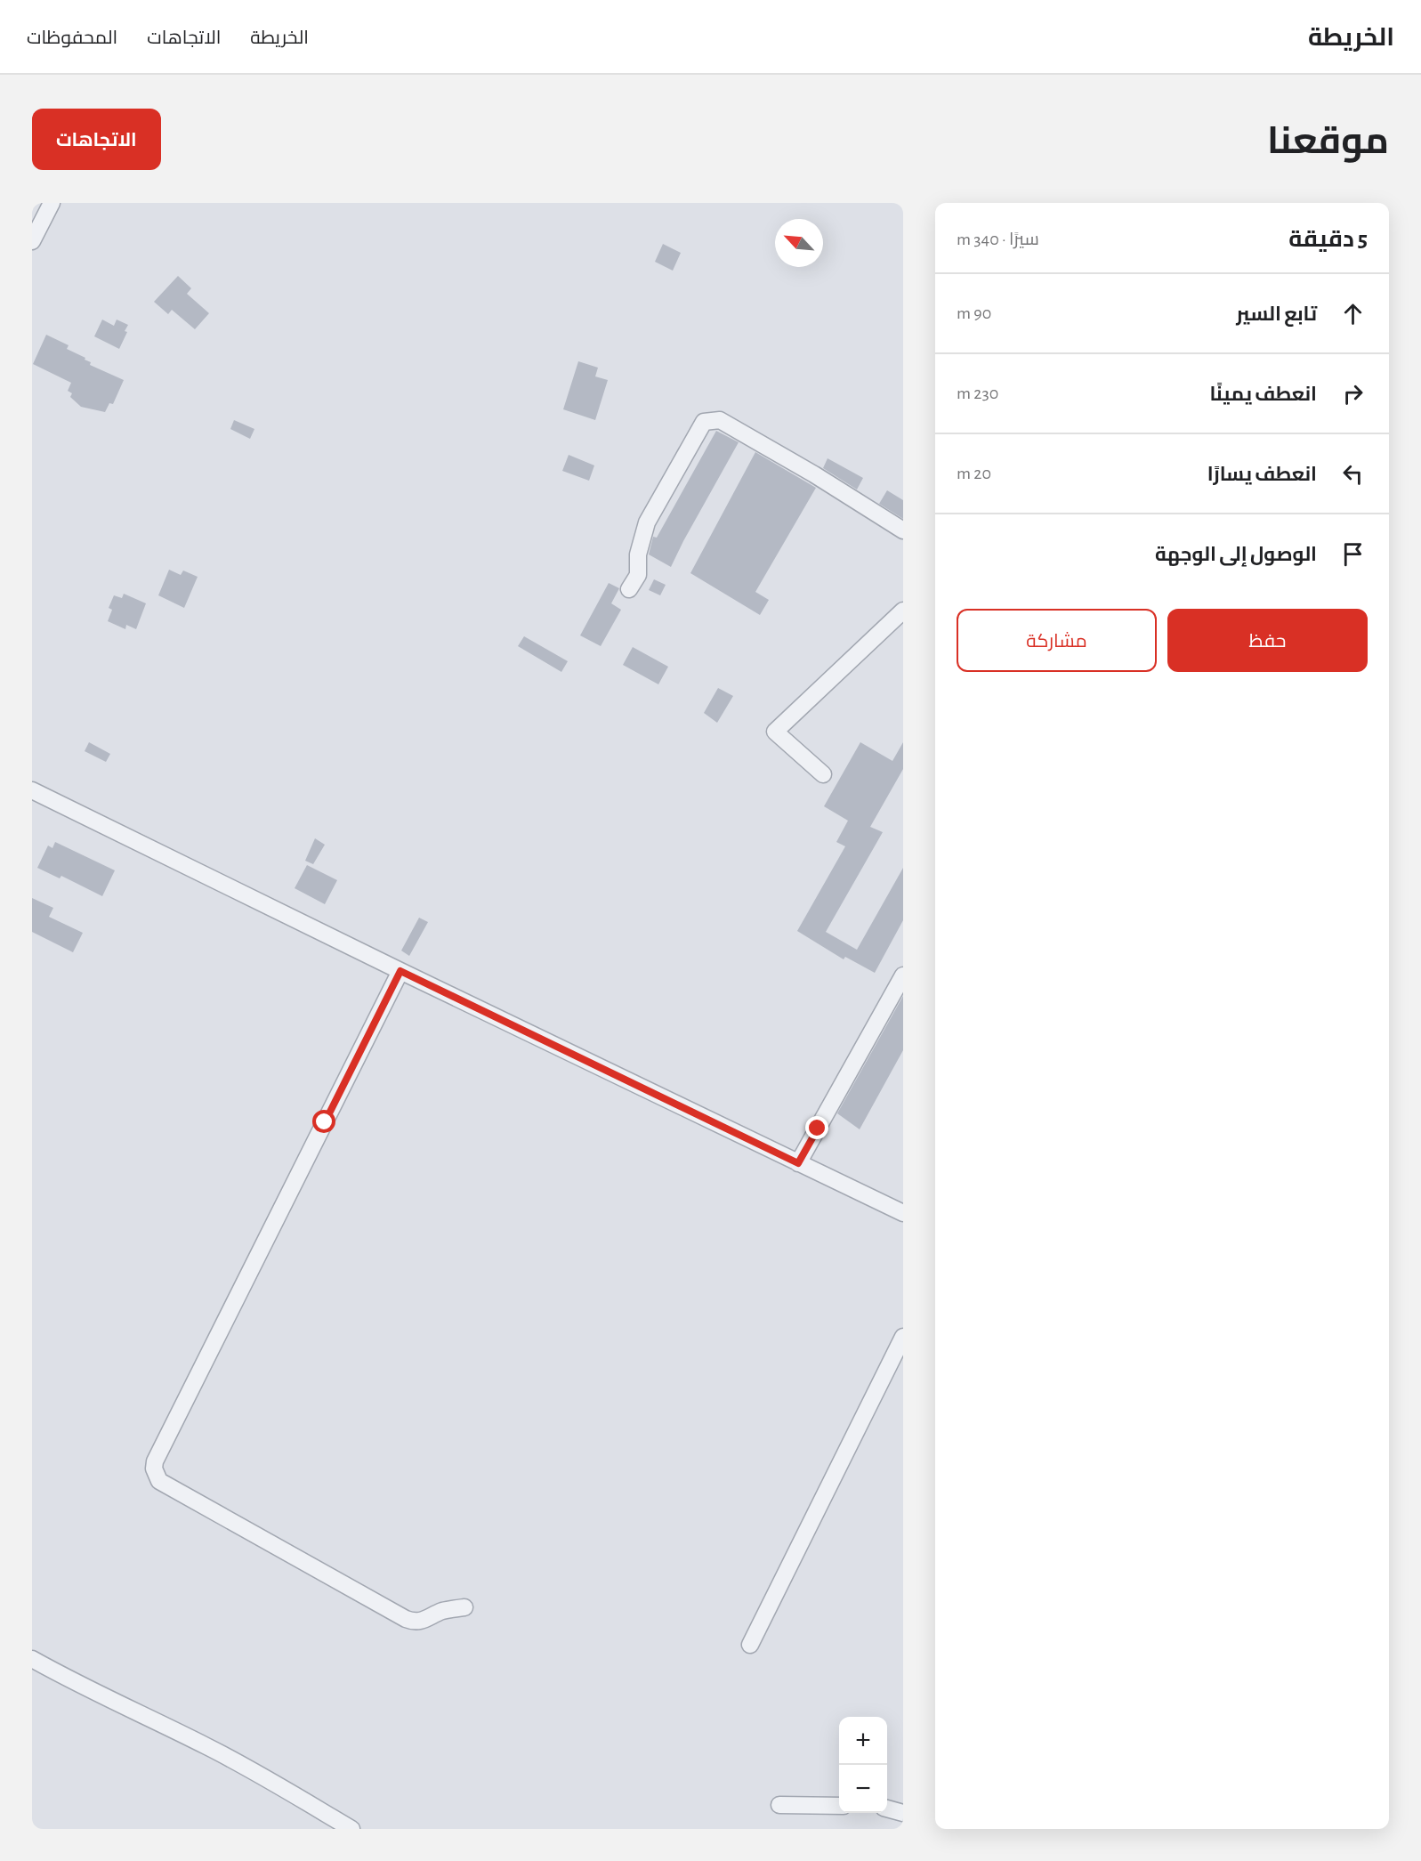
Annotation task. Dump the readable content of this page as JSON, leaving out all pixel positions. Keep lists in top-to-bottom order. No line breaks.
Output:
{"north":"top left","page":{"header":"الخريطة","nav":["الخريطة","الاتجاهات","المحفوظات"],"title":"موقعنا","buttons":["الاتجاهات",["حفظ","مشاركة"]],"heading":["5 دقيقة","سيرًا · 340 m"],"list":[["تابع السير","90 m"],["انعطف يمينًا","230 m"],["انعطف يسارًا","20 m"],"الوصول إلى الوجهة"],"map_buttons":["+","−"]}}
